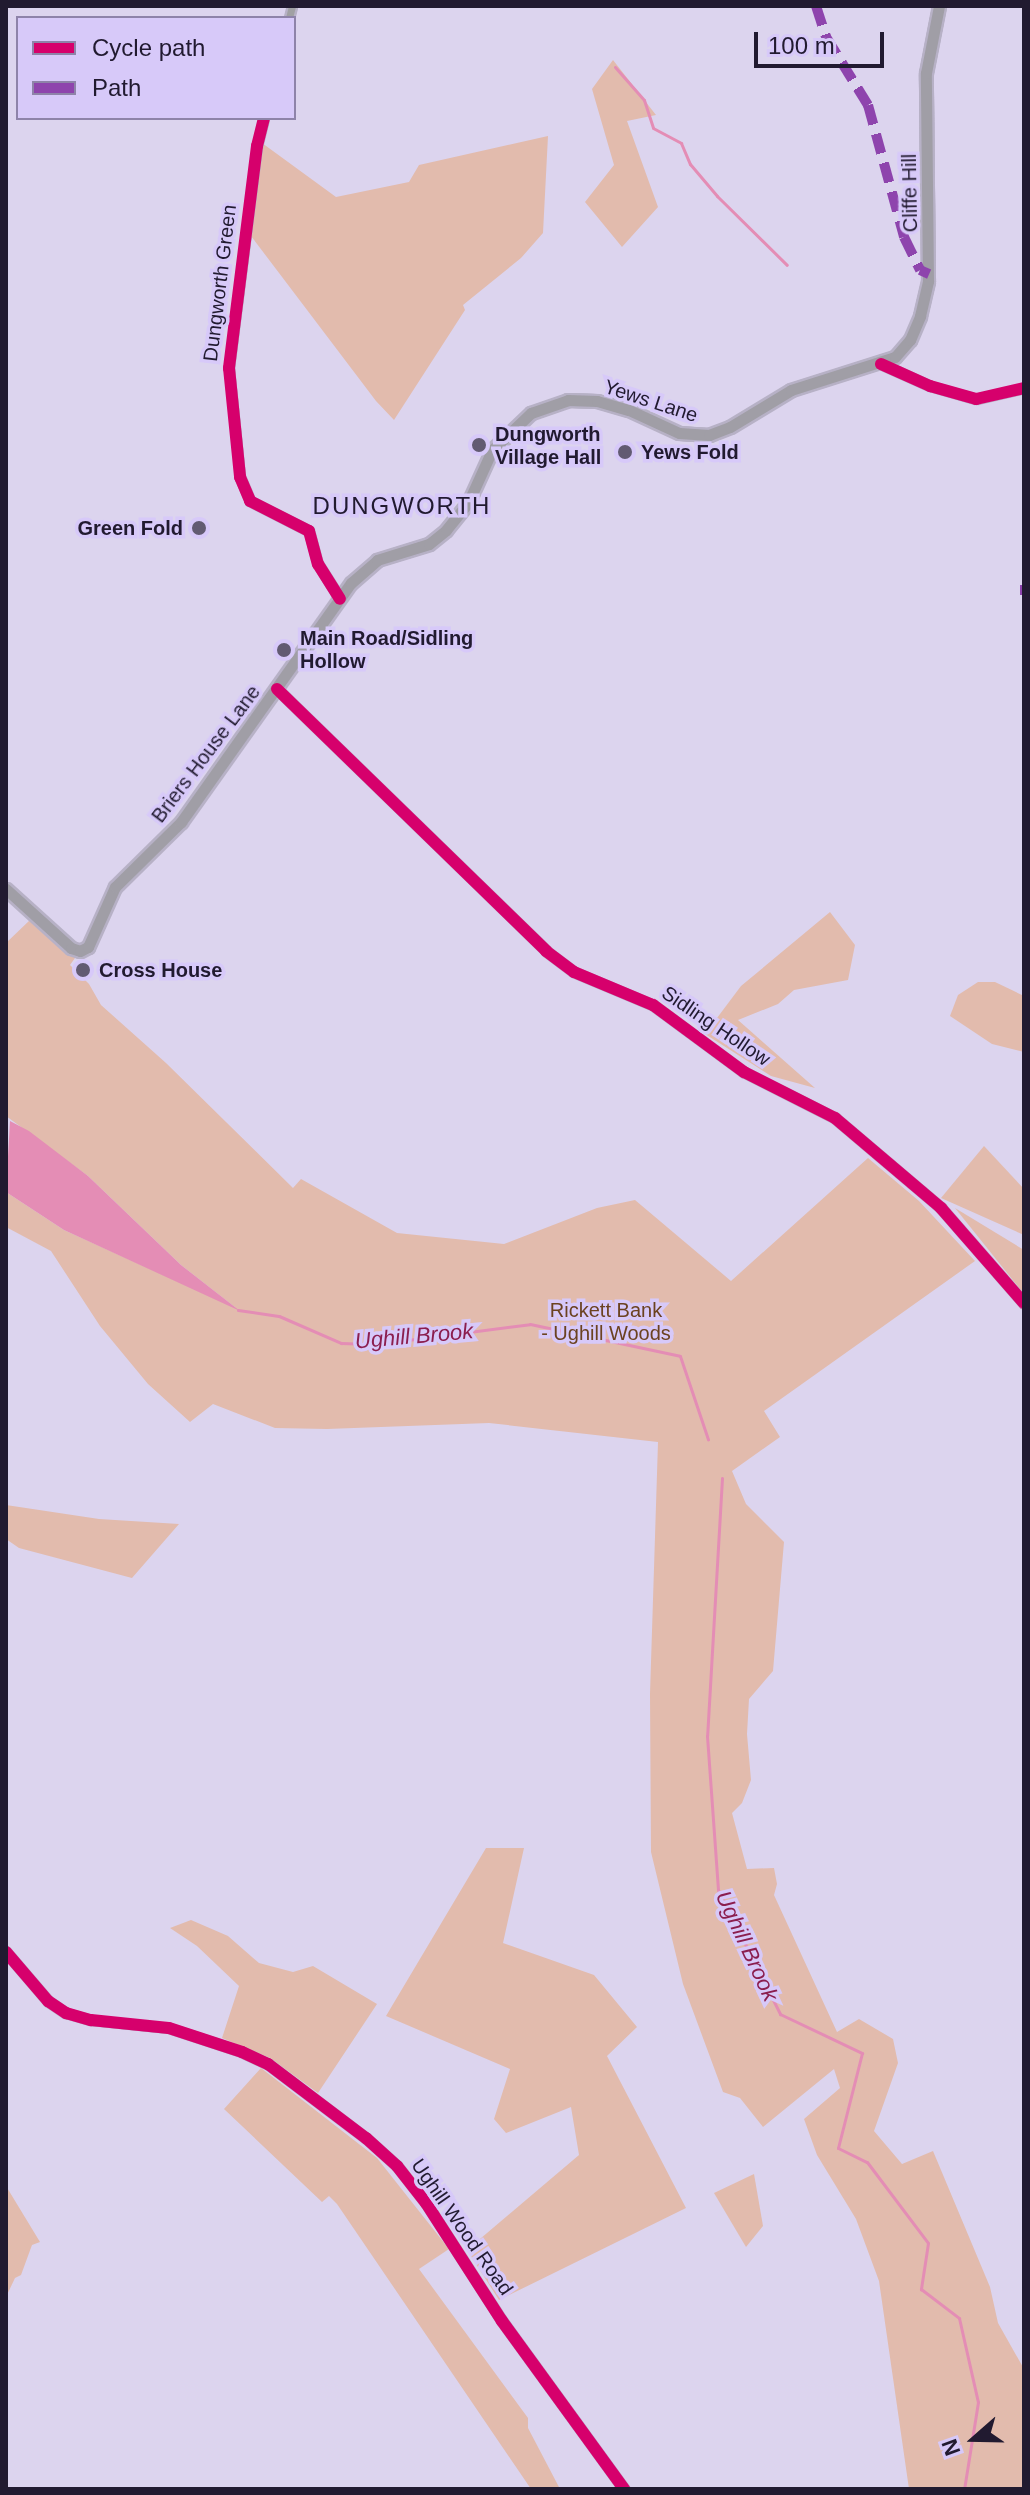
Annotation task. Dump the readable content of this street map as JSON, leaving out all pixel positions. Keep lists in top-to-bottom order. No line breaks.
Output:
{"streets":{"main road":["Cliffe Hill","Yews Lane","Briers House Lane"],"street":["Dungworth Green","Sidling Hollow","Ughill Wood Road"]},"crossings":[["Cliffe Hill","Yews Lane"],["Dungworth Green","Yews Lane"],["Yews Lane","Briers House Lane"],["Yews Lane","Sidling Hollow"],["Briers House Lane","Sidling Hollow"]],"districts":["DUNGWORTH"],"water":["Ughill Brook"],"parks":["Rickett Bank - Ughill Woods"],"places":["Dungworth Village Hall","Yews Fold","Green Fold","Main Road/Sidling Hollow","Cross House"],"legend":["Cycle path","Path"],"scale_bar":"100 m","north":"left"}
